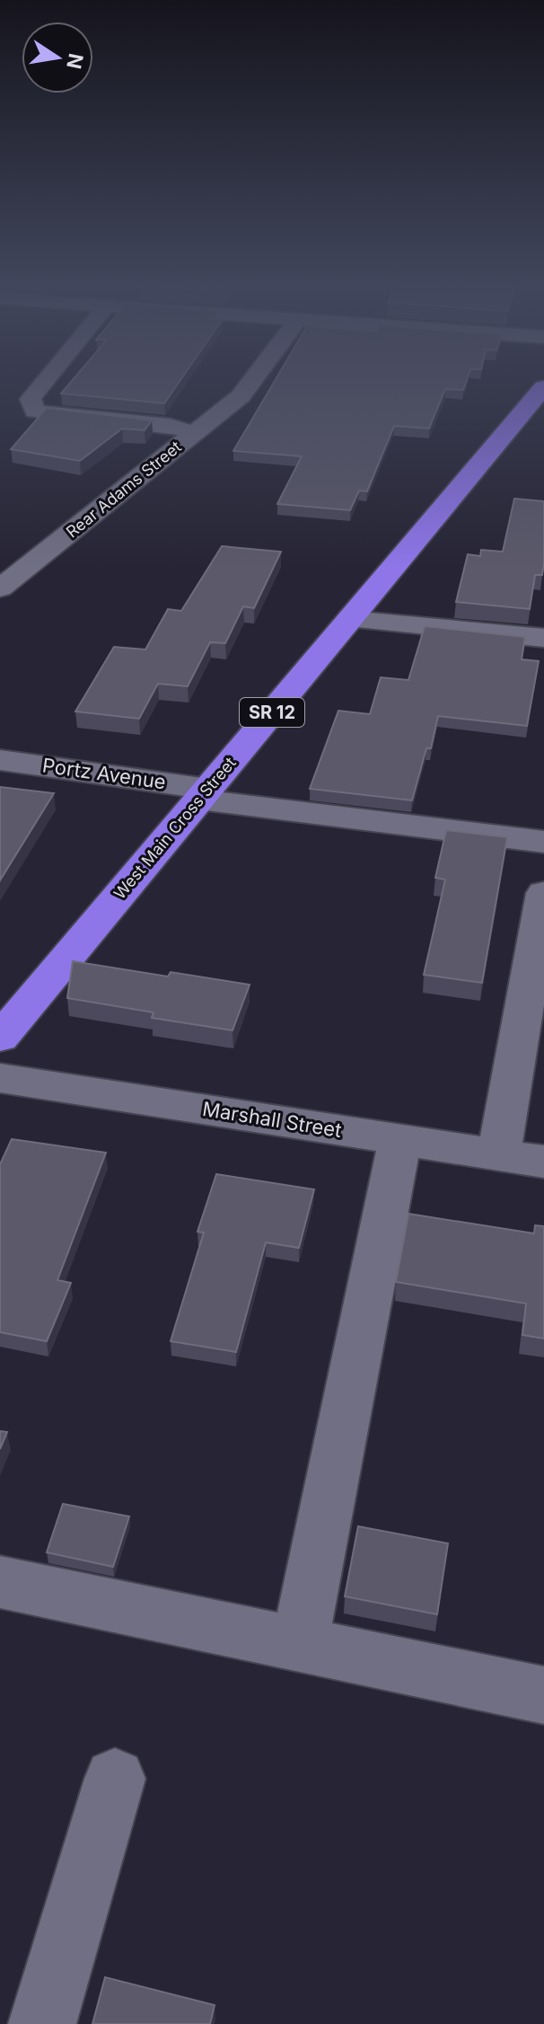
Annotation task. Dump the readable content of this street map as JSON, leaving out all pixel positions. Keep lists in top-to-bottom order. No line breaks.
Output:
{"streets":{"highway":["SR 12","West Main Cross Street"],"street":["Rear Adams Street","Portz Avenue","Marshall Street"]},"crossings":[["Portz Avenue","West Main Cross Street"]],"north":"right"}
